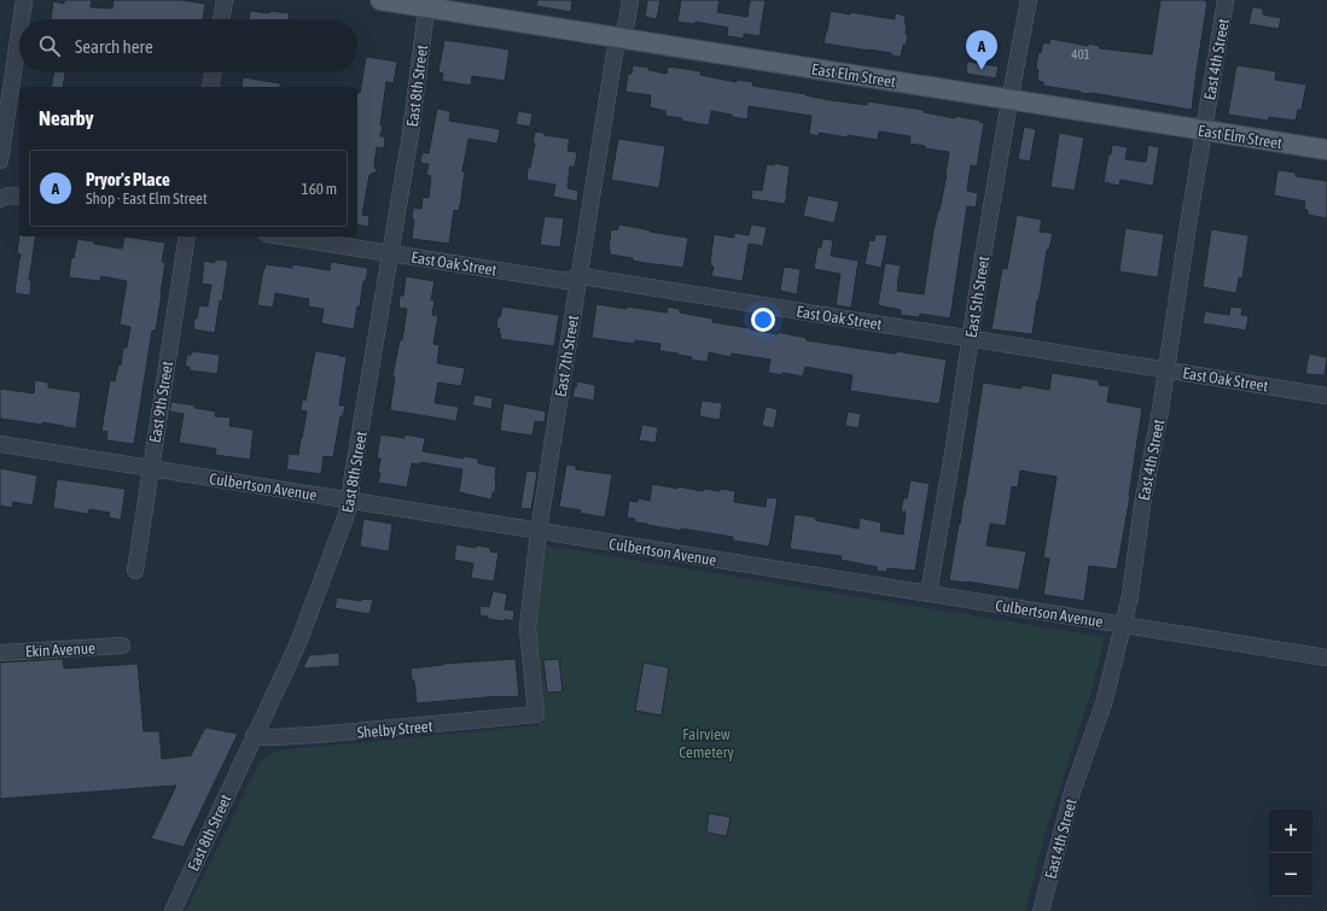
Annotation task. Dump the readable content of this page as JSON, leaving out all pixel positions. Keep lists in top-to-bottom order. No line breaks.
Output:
{"streets":{"main road":["East Elm Street"],"street":["East 4th Street","East 8th Street","East Oak Street","East 5th Street","East 7th Street","East 9th Street","Culbertson Avenue","Ekin Avenue","Shelby Street"]},"crossings":[["East 4th Street","East Elm Street"],["East 4th Street","East Oak Street"],["East 4th Street","Culbertson Avenue"],["East Elm Street","East 8th Street"],["East Elm Street","East 5th Street"],["East Elm Street","East 7th Street"],["East 8th Street","East Oak Street"],["East 8th Street","Culbertson Avenue"],["East 8th Street","Shelby Street"],["East Oak Street","East 5th Street"],["East Oak Street","East 7th Street"],["East 5th Street","Culbertson Avenue"],["East 7th Street","Culbertson Avenue"],["East 7th Street","Shelby Street"],["East 9th Street","Culbertson Avenue"]],"parks":["Fairview Cemetery"],"house_numbers":["401"],"page":{"search":"Search here","pins":"A","heading":"Nearby","list":[{"mark":"A","name":"Pryor's Place","note":"Shop · East Elm Street","value":"160 m"}],"map_buttons":["+","−"]}}
